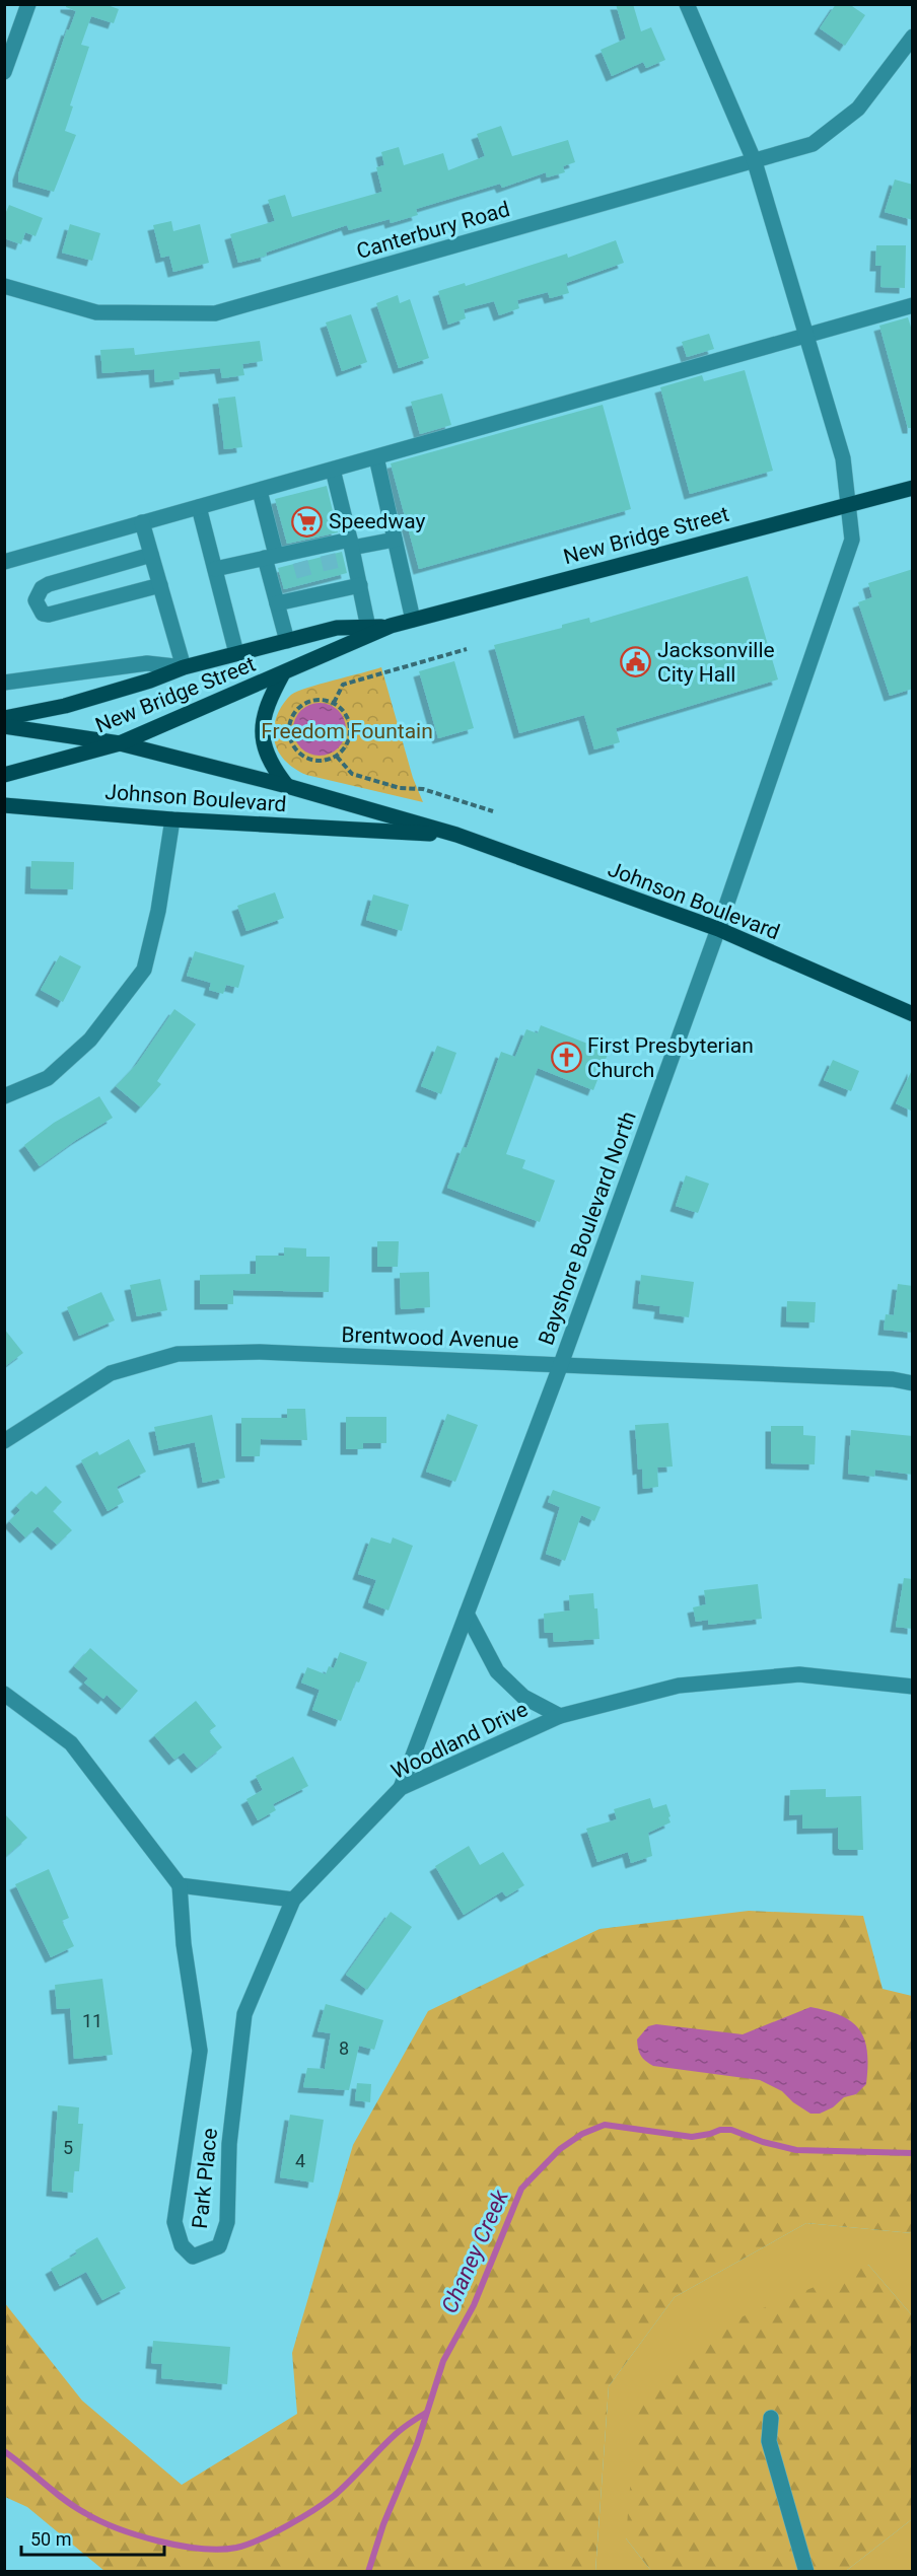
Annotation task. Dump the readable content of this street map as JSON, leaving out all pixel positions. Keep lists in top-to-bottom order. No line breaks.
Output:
{"streets":{"main road":["New Bridge Street","Johnson Boulevard"],"street":["Canterbury Road","Bayshore Boulevard North","Brentwood Avenue","Woodland Drive","Park Place"]},"crossings":[["Canterbury Road","Bayshore Boulevard North"],["New Bridge Street","Johnson Boulevard"],["New Bridge Street","Bayshore Boulevard North"],["Johnson Boulevard","Bayshore Boulevard North"],["Bayshore Boulevard North","Brentwood Avenue"],["Bayshore Boulevard North","Woodland Drive"],["Woodland Drive","Park Place"]],"water":["Chaney Creek"],"parks":["Freedom Fountain"],"places":{"supermarket":["Speedway"],"public building":["Jacksonville City Hall"],"church":["First Presbyterian Church"]},"house_numbers":["11","8","5","4"],"scale_bar":"50 m"}
